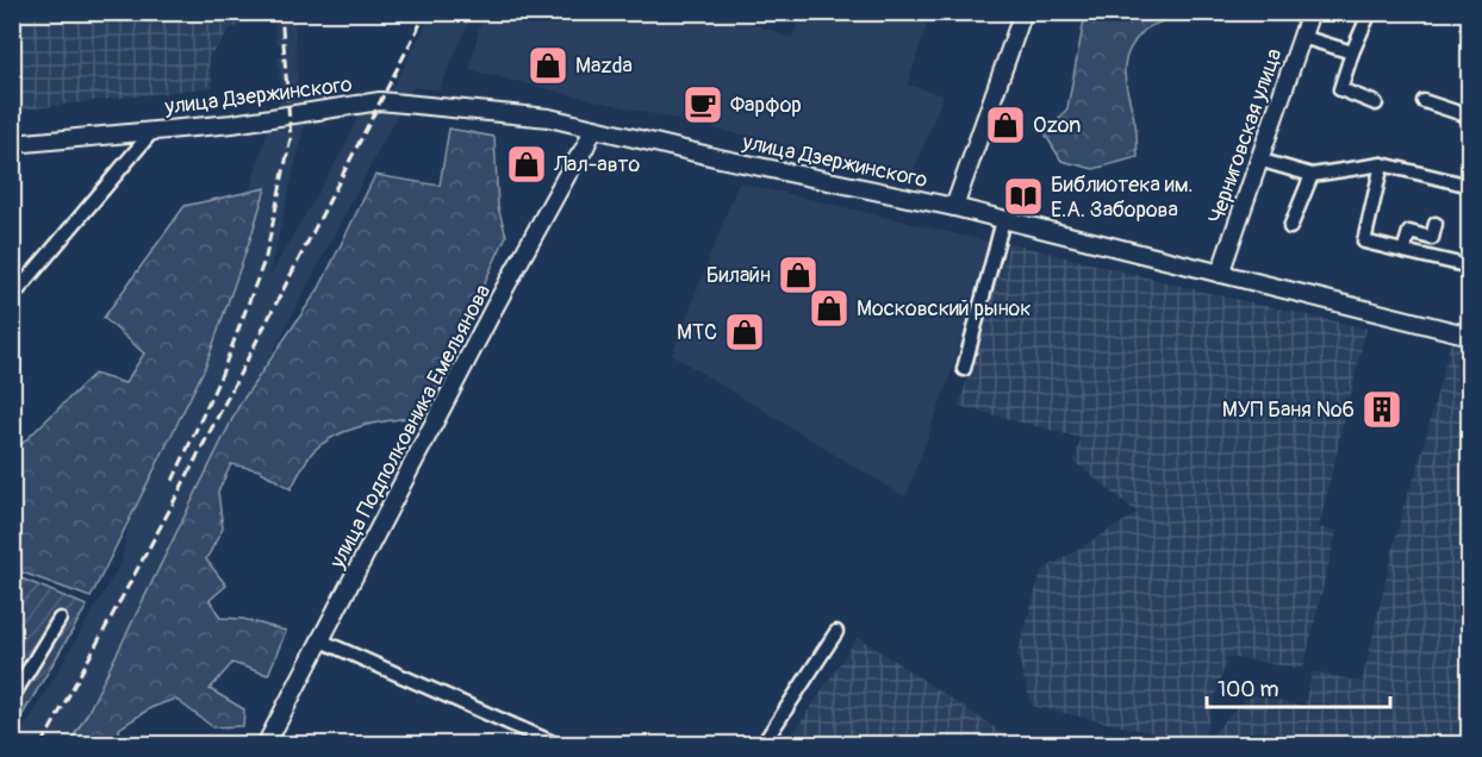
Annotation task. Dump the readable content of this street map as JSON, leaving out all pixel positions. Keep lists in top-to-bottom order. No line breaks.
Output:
{"streets":{"main road":["улица Дзержинского","Черниговская улица","улица Подполковника Емельянова"]},"crossings":[["улица Дзержинского","Черниговская улица"],["улица Дзержинского","улица Подполковника Емельянова"]],"places":{"shop":["Mazda","Ozon","Лал-авто","Билайн","Московский рынок","МТС"],"cafe":["Фарфор"],"library":["Библиотека им. Е.А. Заборова"],"building":["МУП Баня №6"]},"scale_bar":"100 m"}
